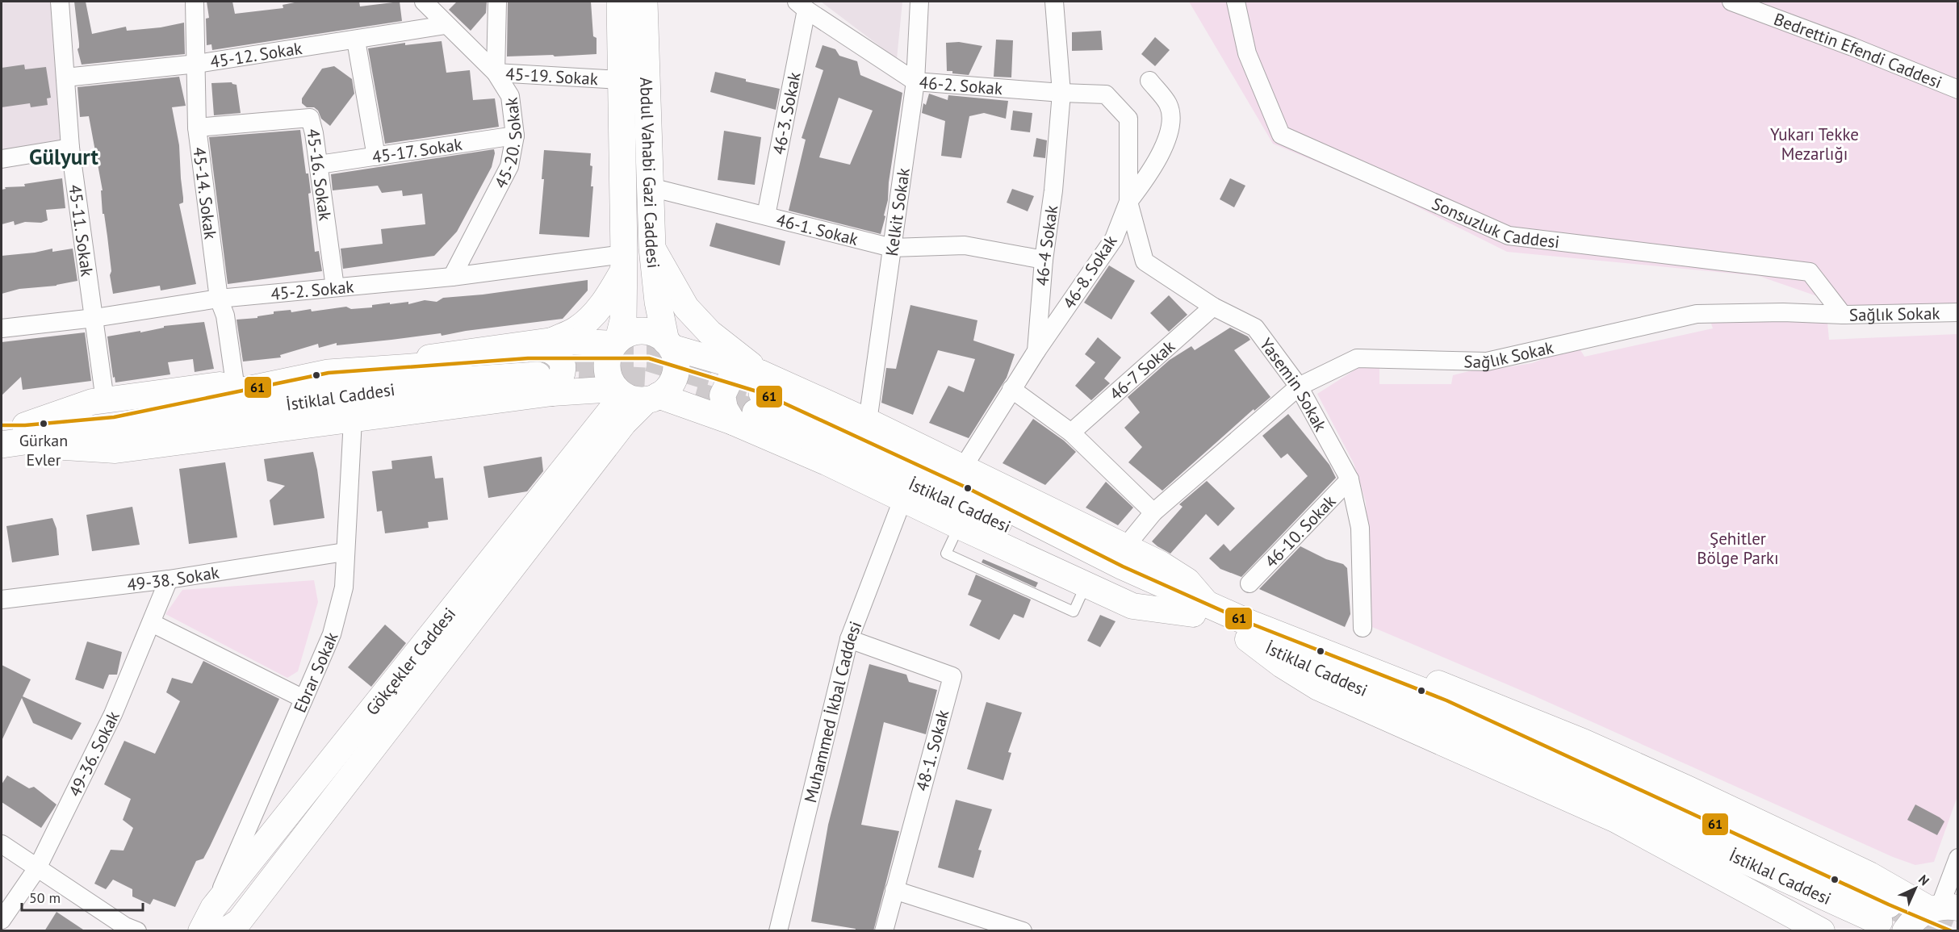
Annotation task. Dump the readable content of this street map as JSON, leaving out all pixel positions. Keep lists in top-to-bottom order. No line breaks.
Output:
{"streets":{"main road":["Abdul Vahabi Gazi Caddesi","İstiklal Caddesi"],"street":["Bedrettin Efendi Caddesi","45-12. Sokak","45-19. Sokak","46-2. Sokak","46-3. Sokak","45-20. Sokak","45-17. Sokak","45-16. Sokak","45-14. Sokak","Kelkit Sokak","Sonsuzluk Caddesi","46-1. Sokak","45-11. Sokak","46-4 Sokak","46-8. Sokak","45-2. Sokak","Sağlık Sokak","46-7 Sokak","Yasemin Sokak","46-10. Sokak","49-38. Sokak","Gökçekler Caddesi","Ebrar Sokak","Muhammed İkbal Caddesi","48-1. Sokak","49-36. Sokak"]},"crossings":[["45-12. Sokak","45-19. Sokak"],["45-12. Sokak","45-14. Sokak"],["45-12. Sokak","45-11. Sokak"],["45-19. Sokak","45-20. Sokak"],["45-19. Sokak","Abdul Vahabi Gazi Caddesi"],["46-2. Sokak","46-3. Sokak"],["46-2. Sokak","Kelkit Sokak"],["46-2. Sokak","46-4 Sokak"],["46-2. Sokak","46-8. Sokak"],["46-3. Sokak","46-1. Sokak"],["45-20. Sokak","45-17. Sokak"],["45-20. Sokak","45-2. Sokak"],["45-17. Sokak","45-16. Sokak"],["Abdul Vahabi Gazi Caddesi","46-1. Sokak"],["Abdul Vahabi Gazi Caddesi","45-2. Sokak"],["Abdul Vahabi Gazi Caddesi","Gökçekler Caddesi"],["45-16. Sokak","45-14. Sokak"],["45-16. Sokak","45-2. Sokak"],["45-14. Sokak","45-2. Sokak"],["Kelkit Sokak","46-1. Sokak"],["Sonsuzluk Caddesi","Sağlık Sokak"],["46-1. Sokak","46-4 Sokak"],["45-11. Sokak","45-2. Sokak"],["46-4 Sokak","46-8. Sokak"],["46-8. Sokak","Yasemin Sokak"],["Sağlık Sokak","Yasemin Sokak"],["46-7 Sokak","Yasemin Sokak"],["Yasemin Sokak","46-10. Sokak"],["49-38. Sokak","Ebrar Sokak"],["49-38. Sokak","49-36. Sokak"],["Gökçekler Caddesi","Ebrar Sokak"],["Muhammed İkbal Caddesi","48-1. Sokak"]],"districts":["Gülyurt"],"parks":["Yukarı Tekke Mezarlığı","Şehitler Bölge Parkı"],"places":["Gürkan Evler"],"lines":["transit line 61"],"scale_bar":"50 m","north":"top right"}
